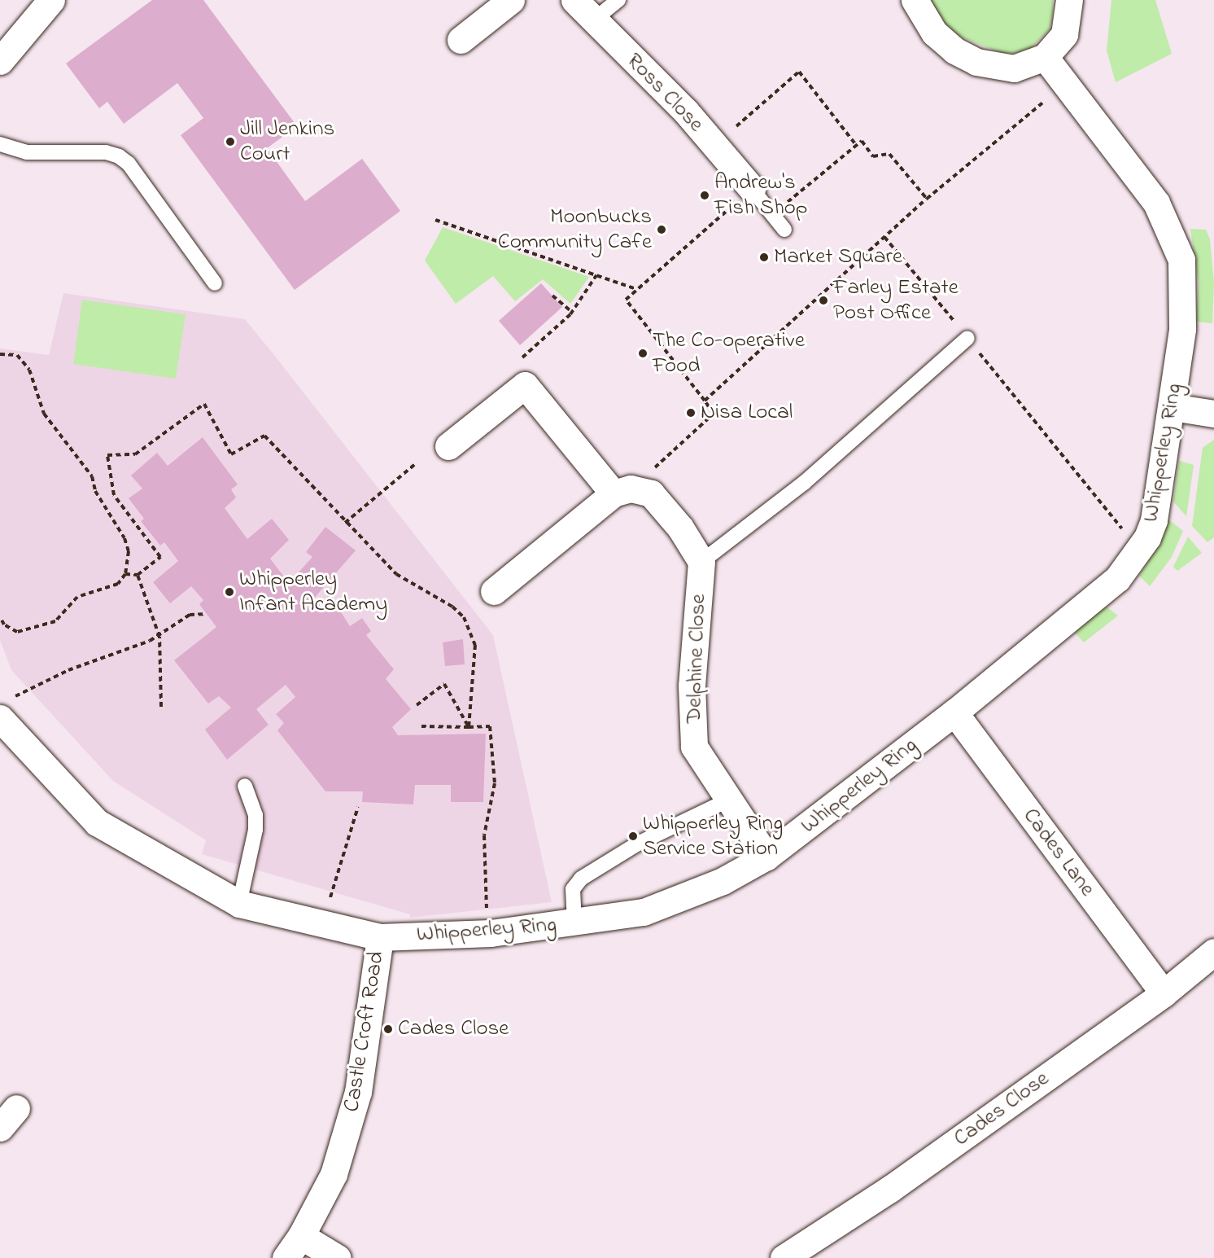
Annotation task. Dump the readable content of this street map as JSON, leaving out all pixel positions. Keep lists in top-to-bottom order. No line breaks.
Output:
{"streets":{"street":["Ross Close","Whipperley Ring","Delphine Close","Cades Lane","Castle Croft Road","Cades Close"]},"crossings":[["Whipperley Ring","Delphine Close"],["Whipperley Ring","Cades Lane"],["Whipperley Ring","Castle Croft Road"],["Cades Lane","Cades Close"]],"places":["Jill Jenkins Court","Andrew's Fish Shop","Moonbucks Community Cafe","Market Square","Farley Estate Post Office","The Co-operative Food","Nisa Local","Whipperley Infant Academy","Whipperley Ring Service Station","Cades Close"]}
